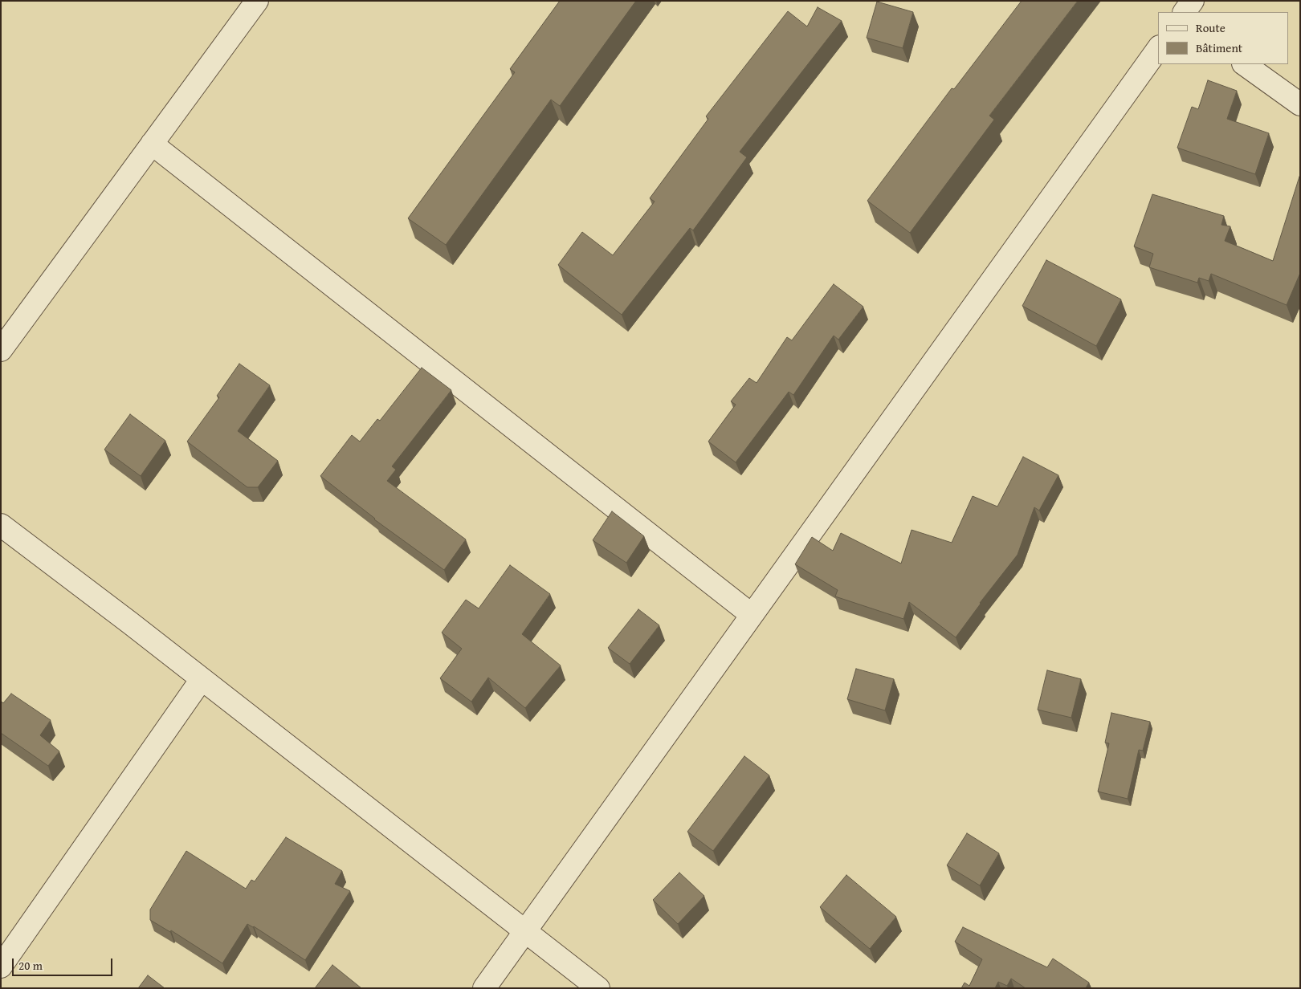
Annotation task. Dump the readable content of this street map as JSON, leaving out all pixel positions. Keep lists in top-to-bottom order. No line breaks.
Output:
{"legend":["Route","Bâtiment"],"scale_bar":"20 m"}
